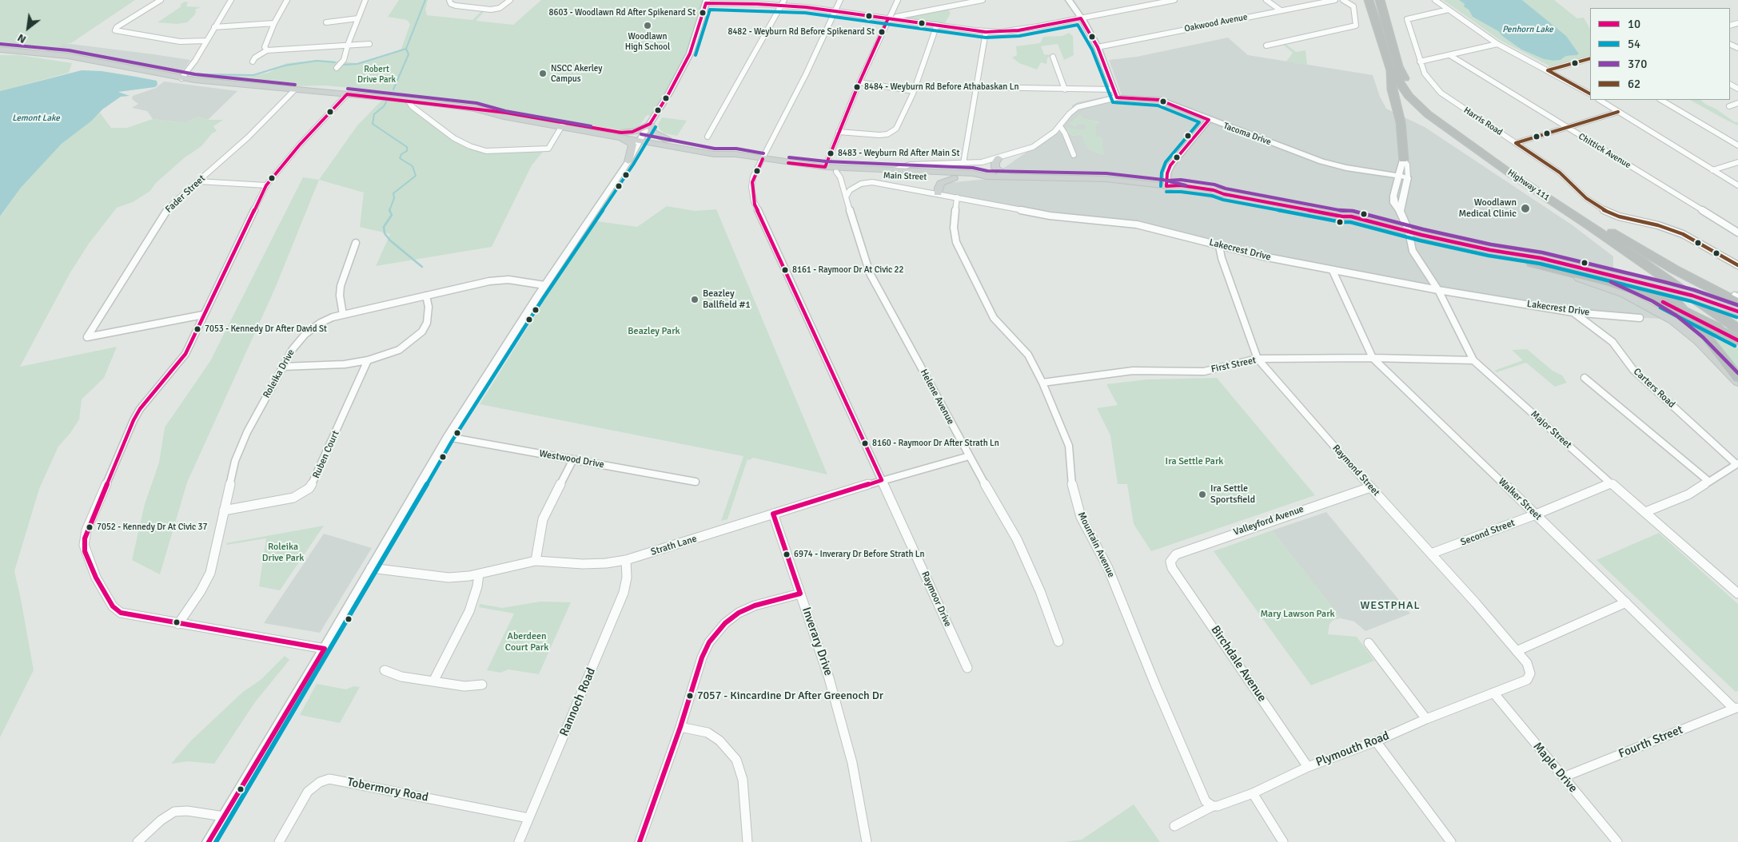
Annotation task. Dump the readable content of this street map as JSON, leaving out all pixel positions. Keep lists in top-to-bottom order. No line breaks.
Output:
{"streets":{"highway":["Highway 111"],"main road":["Main Street"],"street":["Oakwood Avenue","Harris Road","Tacoma Drive","Chittick Avenue","Fader Street","Lakecrest Drive","First Street","Roleika Drive","Carters Road","Helene Avenue","Major Street","Ruben Court","Westwood Drive","Raymond Street","Walker Street","Valleyford Avenue","Second Street","Mountain Avenue","Strath Lane","Raymoor Drive","Inverary Drive","Birchdale Avenue","Rannoch Road","Fourth Street","Plymouth Road","Maple Drive","Tobermory Road"]},"crossings":[["Tacoma Drive","Main Street"],["Main Street","Fader Street"],["Main Street","Helene Avenue"],["Main Street","Major Street"],["Main Street","Raymoor Drive"],["Lakecrest Drive","Carters Road"],["Lakecrest Drive","Helene Avenue"],["Lakecrest Drive","Major Street"],["Lakecrest Drive","Raymond Street"],["Lakecrest Drive","Walker Street"],["Lakecrest Drive","Mountain Avenue"],["First Street","Major Street"],["First Street","Raymond Street"],["First Street","Walker Street"],["First Street","Mountain Avenue"],["Roleika Drive","Ruben Court"],["Helene Avenue","Strath Lane"],["Major Street","Second Street"],["Raymond Street","Valleyford Avenue"],["Raymond Street","Second Street"],["Raymond Street","Plymouth Road"],["Walker Street","Second Street"],["Walker Street","Fourth Street"],["Valleyford Avenue","Birchdale Avenue"],["Mountain Avenue","Plymouth Road"],["Strath Lane","Raymoor Drive"],["Strath Lane","Inverary Drive"],["Strath Lane","Rannoch Road"],["Birchdale Avenue","Plymouth Road"],["Rannoch Road","Tobermory Road"],["Fourth Street","Maple Drive"],["Plymouth Road","Maple Drive"]],"districts":["WESTPHAL"],"water":["Penhorn Lake","Lemont Lake"],"parks":["Robert Drive Park","Beazley Park","Ira Settle Park","Roleika Drive Park","Mary Lawson Park","Aberdeen Court Park"],"places":["8603 - Woodlawn Rd After Spikenard St","Woodlawn High School","8482 - Weyburn Rd Before Spikenard St","NSCC Akerley Campus","8484 - Weyburn Rd Before Athabaskan Ln","8483 - Weyburn Rd After Main St","Woodlawn Medical Clinic","8161 - Raymoor Dr At Civic 22","Beazley Ballfield #1","7053 - Kennedy Dr After David St","8160 - Raymoor Dr After Strath Ln","Ira Settle Sportsfield","7052 - Kennedy Dr At Civic 37","6974 - Inverary Dr Before Strath Ln","7057 - Kincardine Dr After Greenoch Dr"],"lines":["transit line 10","transit line 54","transit line 370","transit line 62"],"legend":["10","54","370","62"],"north":"bottom left"}
